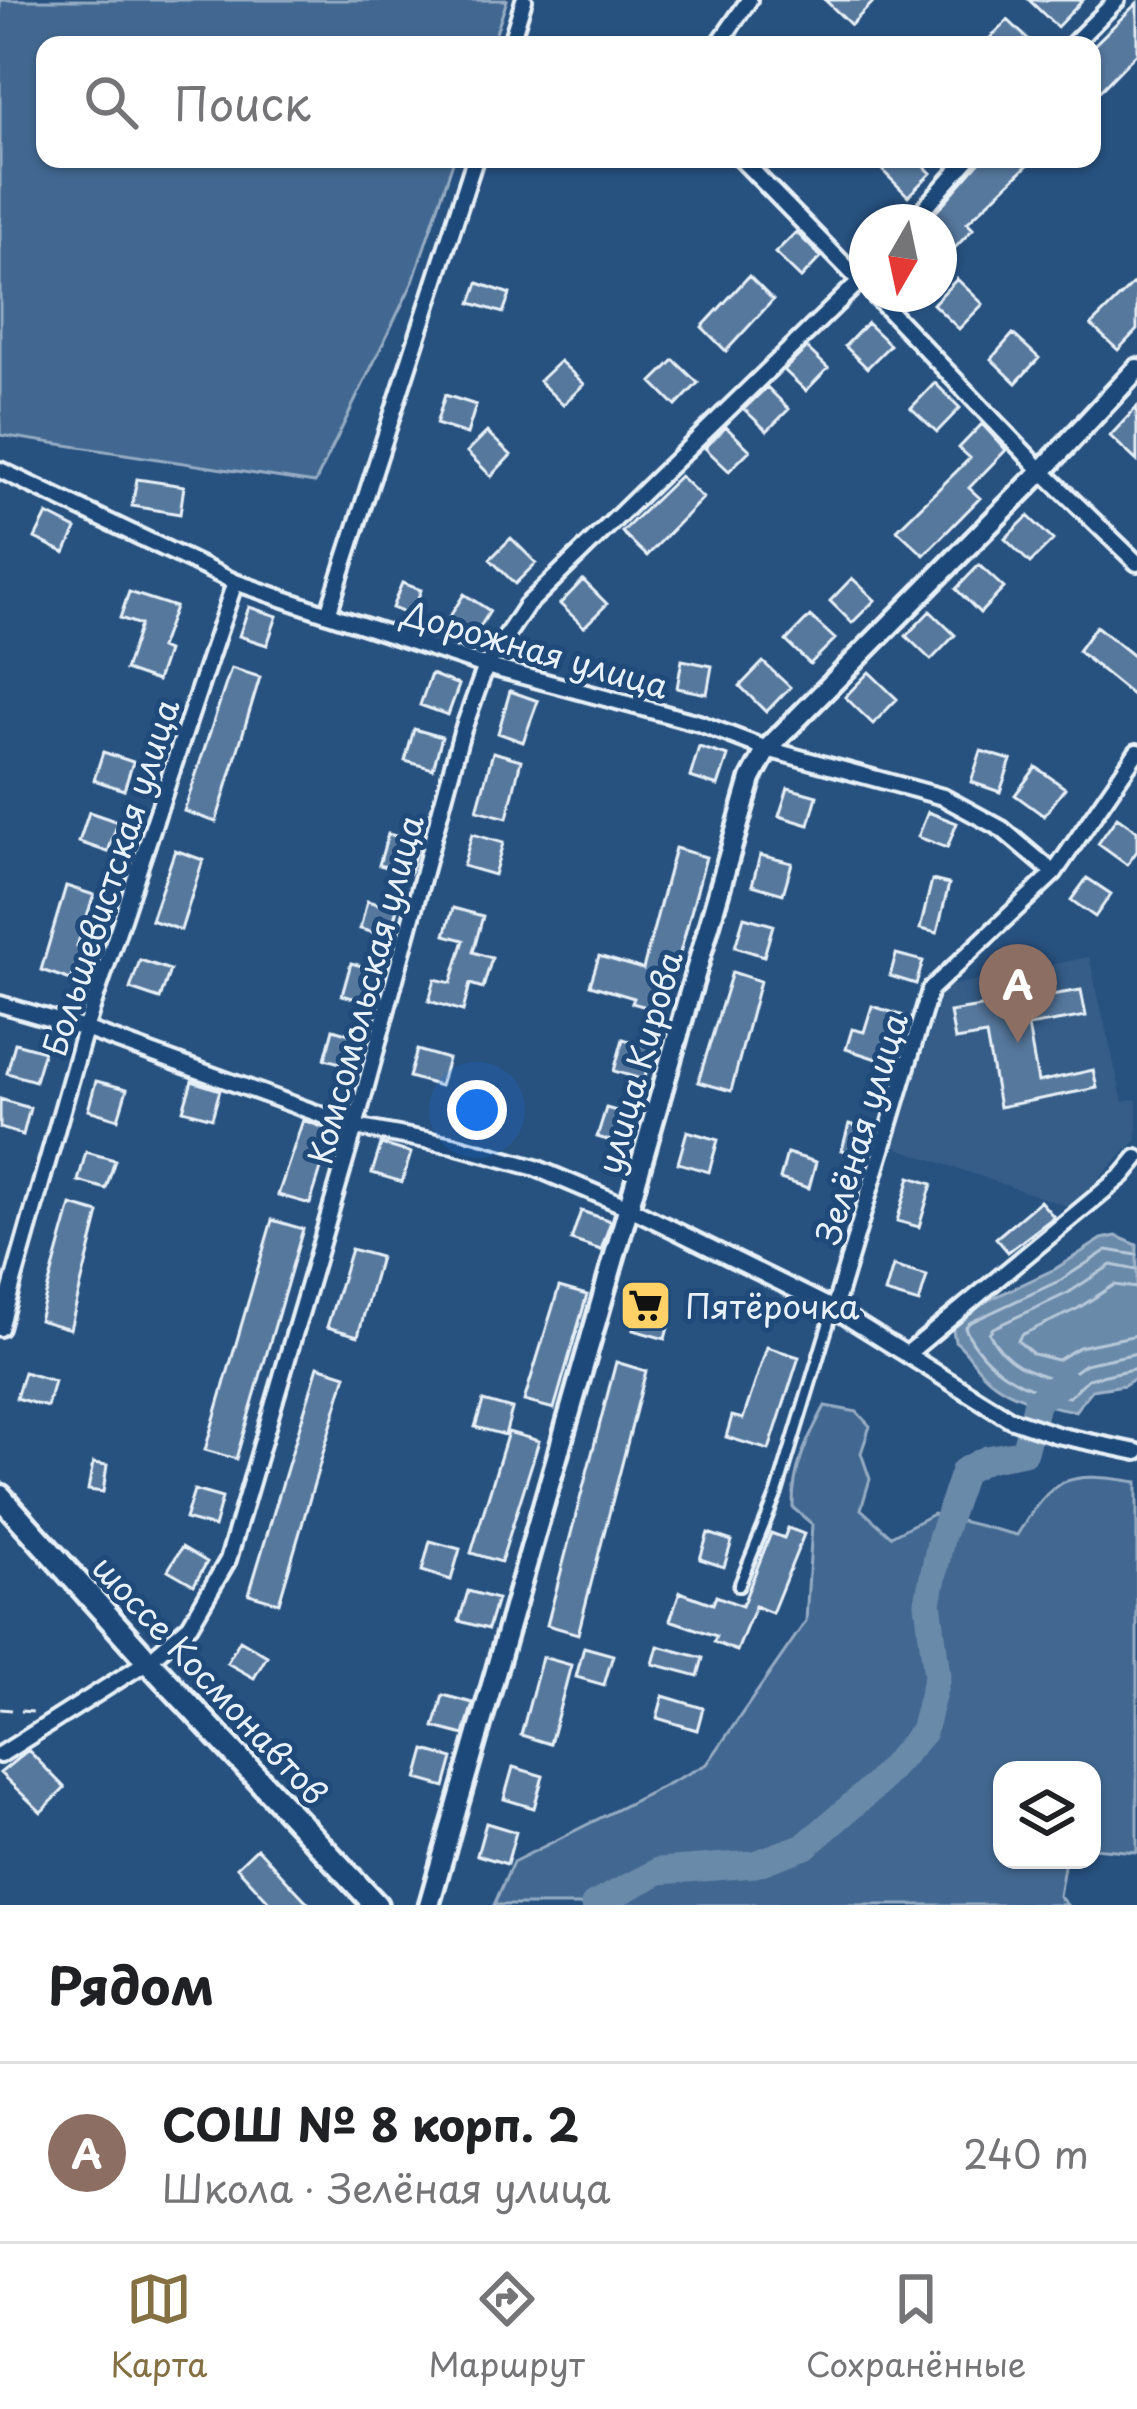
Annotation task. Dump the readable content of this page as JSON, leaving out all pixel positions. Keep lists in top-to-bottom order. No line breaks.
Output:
{"streets":{"main road":["шоссе Космонавтов"],"street":["Дорожная улица","Большевистская улица","Комсомольская улица","улица Кирова","Зелёная улица"]},"crossings":[["Дорожная улица","Большевистская улица"],["Дорожная улица","Комсомольская улица"],["Дорожная улица","улица Кирова"],["Дорожная улица","Зелёная улица"],["Комсомольская улица","шоссе Космонавтов"]],"places":{"supermarket":["Пятёрочка"]},"north":"bottom","page":{"search":"Поиск","pins":"A","heading":"Рядом","list":[{"mark":"A","name":"СОШ № 8 корп. 2","note":"Школа · Зелёная улица","value":"240 m"}],"nav":["Карта","Маршрут","Сохранённые"]}}
